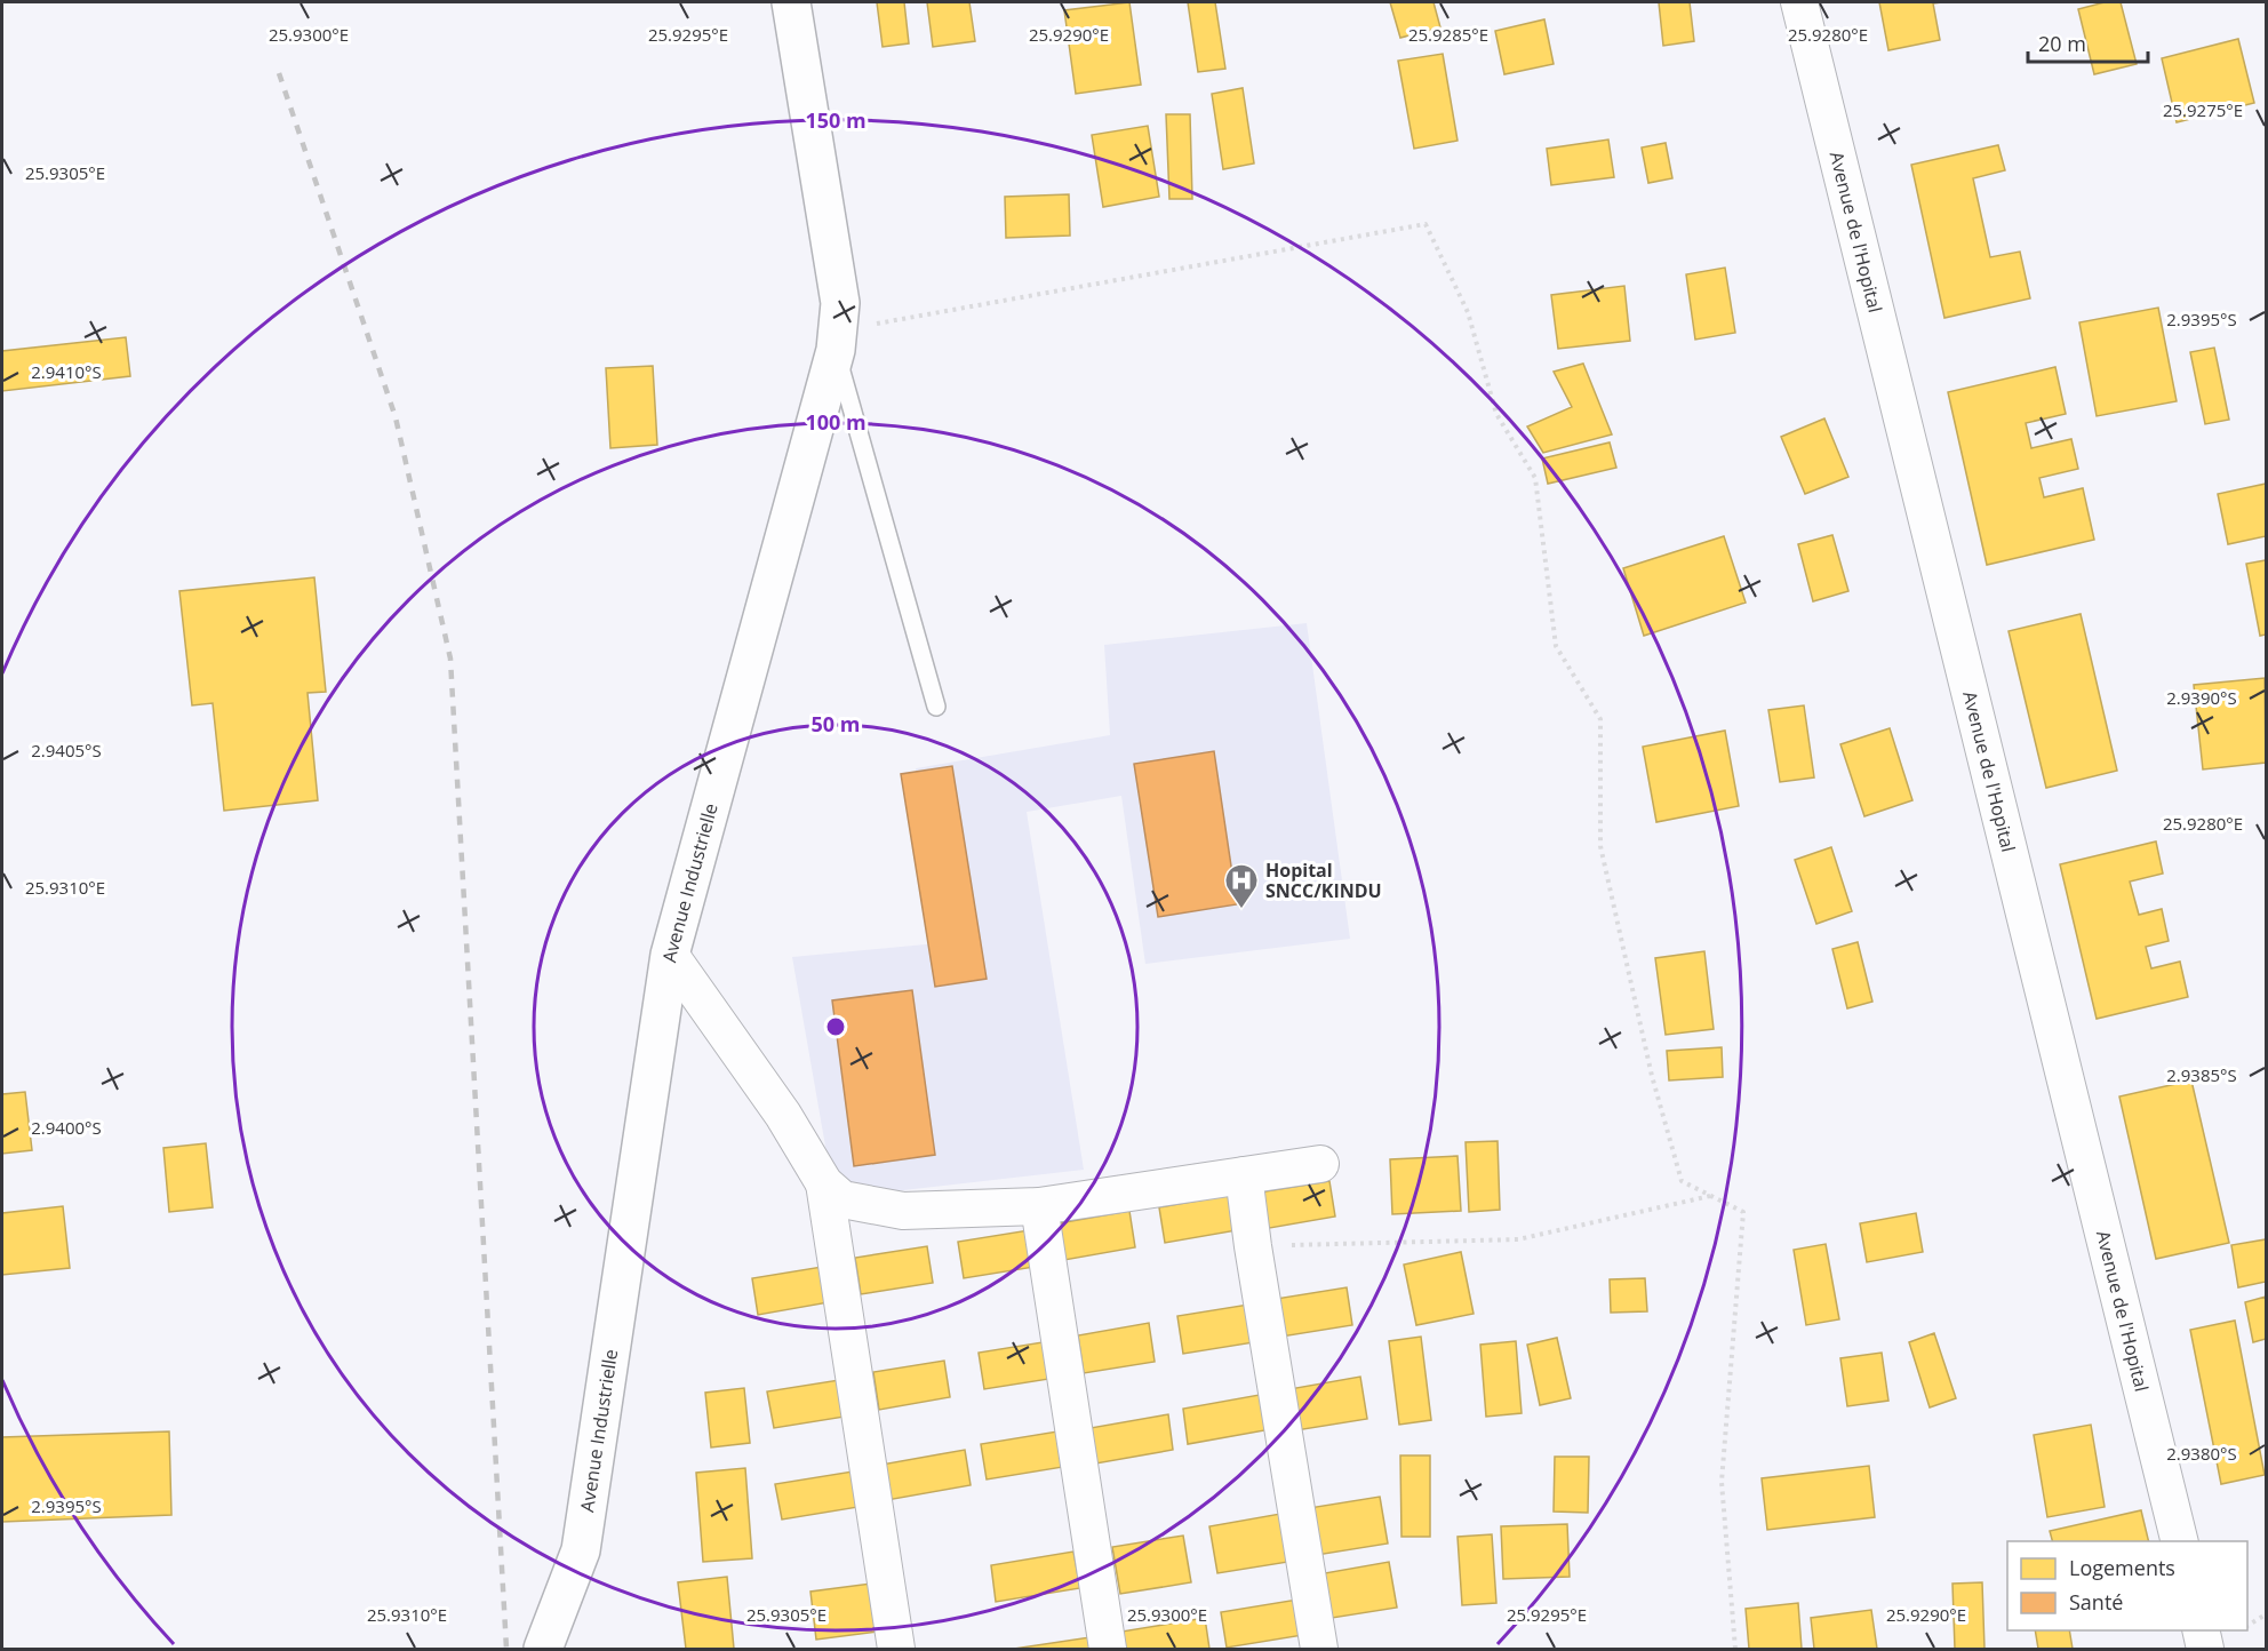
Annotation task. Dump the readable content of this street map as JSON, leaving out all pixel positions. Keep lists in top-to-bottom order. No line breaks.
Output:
{"streets":{"street":["Avenue de l'Hopital","Avenue Industrielle"]},"places":{"hospital":["Hopital SNCC/KINDU"]},"legend":["Logements","Santé"],"scale_bar":"20 m","coordinates":["25.9300°E","25.9290°E","25.9285°E","25.9280°E","25.9295°E","25.9275°E","25.9305°E","2.9395°S","2.9410°S","2.9390°S","2.9405°S","25.9310°E","2.9385°S","2.9400°S","2.9380°S"],"rings":["150 m","100 m","50 m"]}
